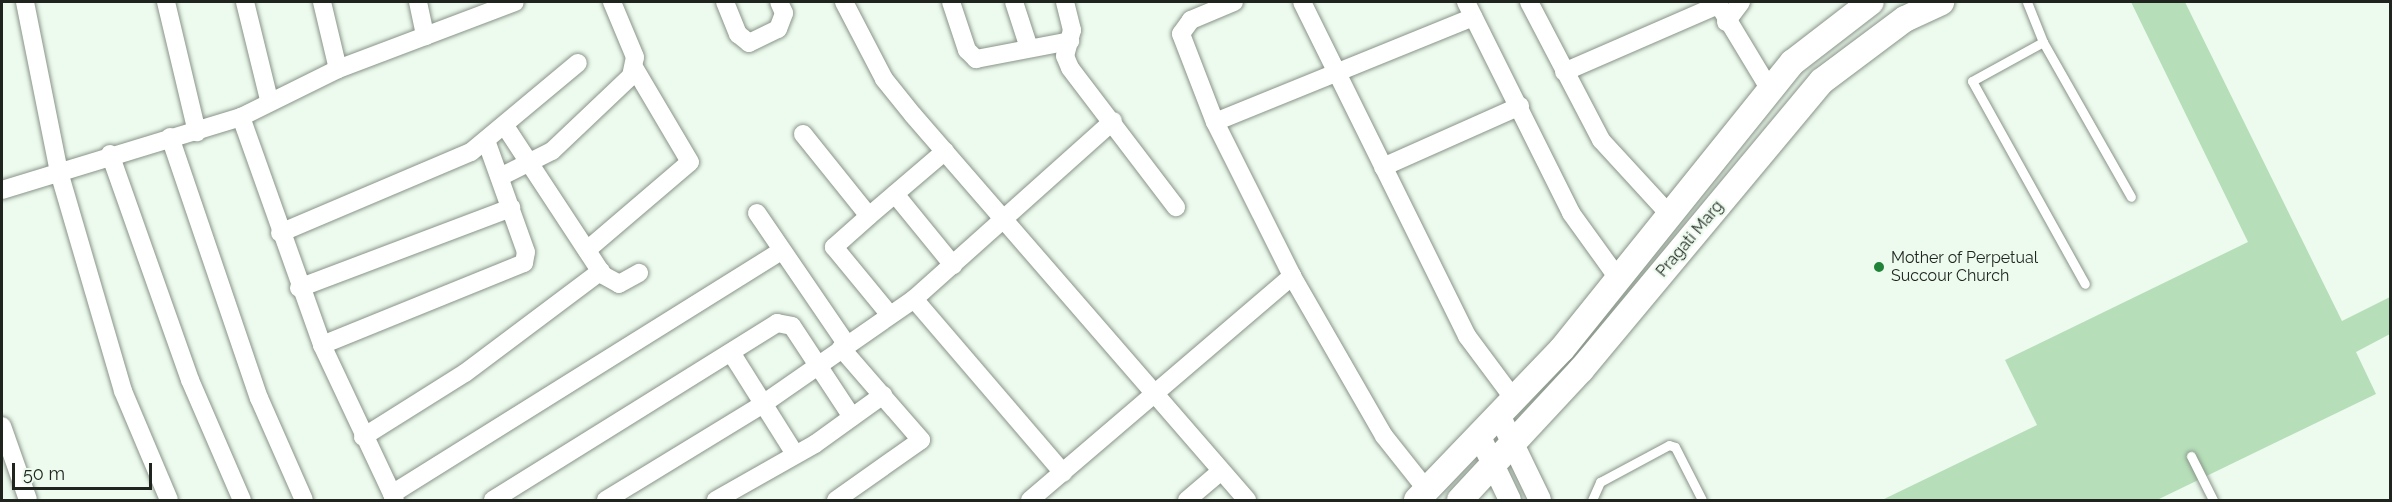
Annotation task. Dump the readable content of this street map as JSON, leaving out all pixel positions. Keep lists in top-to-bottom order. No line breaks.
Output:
{"streets":{"main road":["Pragati Marg"]},"places":["Mother of Perpetual Succour Church"],"scale_bar":"50 m"}
